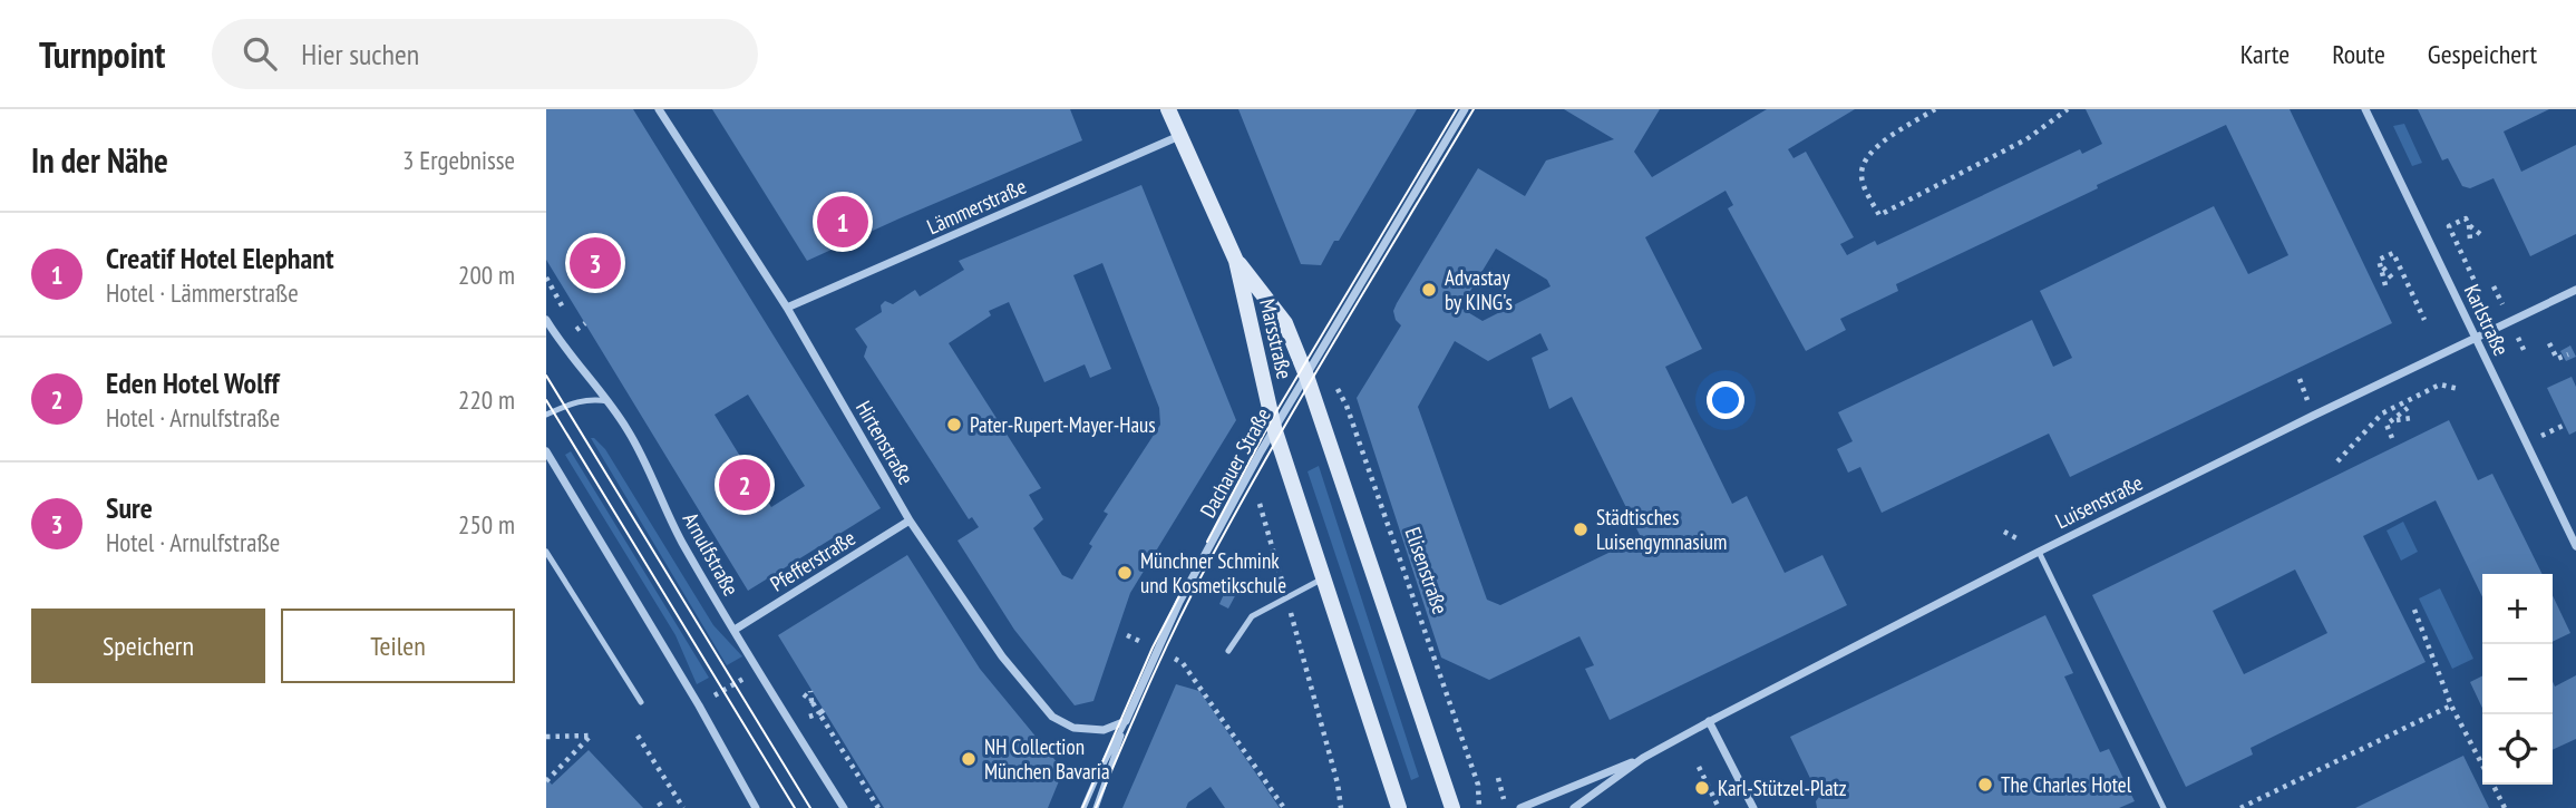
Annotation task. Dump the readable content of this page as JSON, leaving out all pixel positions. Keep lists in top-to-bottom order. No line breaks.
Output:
{"streets":{"main road":["Marsstraße"],"street":["Lämmerstraße","Karlstraße","Hirtenstraße","Dachauer Straße","Luisenstraße","Arnulfstraße","Pfefferstraße"],"path":["Elisenstraße"]},"crossings":[["Lämmerstraße","Marsstraße"],["Lämmerstraße","Hirtenstraße"],["Karlstraße","Luisenstraße"],["Marsstraße","Dachauer Straße"],["Hirtenstraße","Dachauer Straße"],["Hirtenstraße","Pfefferstraße"],["Dachauer Straße","Elisenstraße"],["Arnulfstraße","Pfefferstraße"]],"places":["Advastay by KING's","Pater-Rupert-Mayer-Haus","Städtisches Luisengymnasium","Münchner Schmink und Kosmetikschule","NH Collection München Bavaria","The Charles Hotel","Karl-Stützel-Platz"],"page":{"header":"Turnpoint","search":"Hier suchen","nav":["Karte","Route","Gespeichert"],"heading":["In der Nähe","3 Ergebnisse"],"pins":["1","3","2"],"list":[{"mark":"1","name":"Creatif Hotel Elephant","note":"Hotel · Lämmerstraße","value":"200 m"},{"mark":"2","name":"Eden Hotel Wolff","note":"Hotel · Arnulfstraße","value":"220 m"},{"mark":"3","name":"Sure","note":"Hotel · Arnulfstraße","value":"250 m"}],"map_buttons":["+","−"],"buttons":["Speichern","Teilen"]}}
